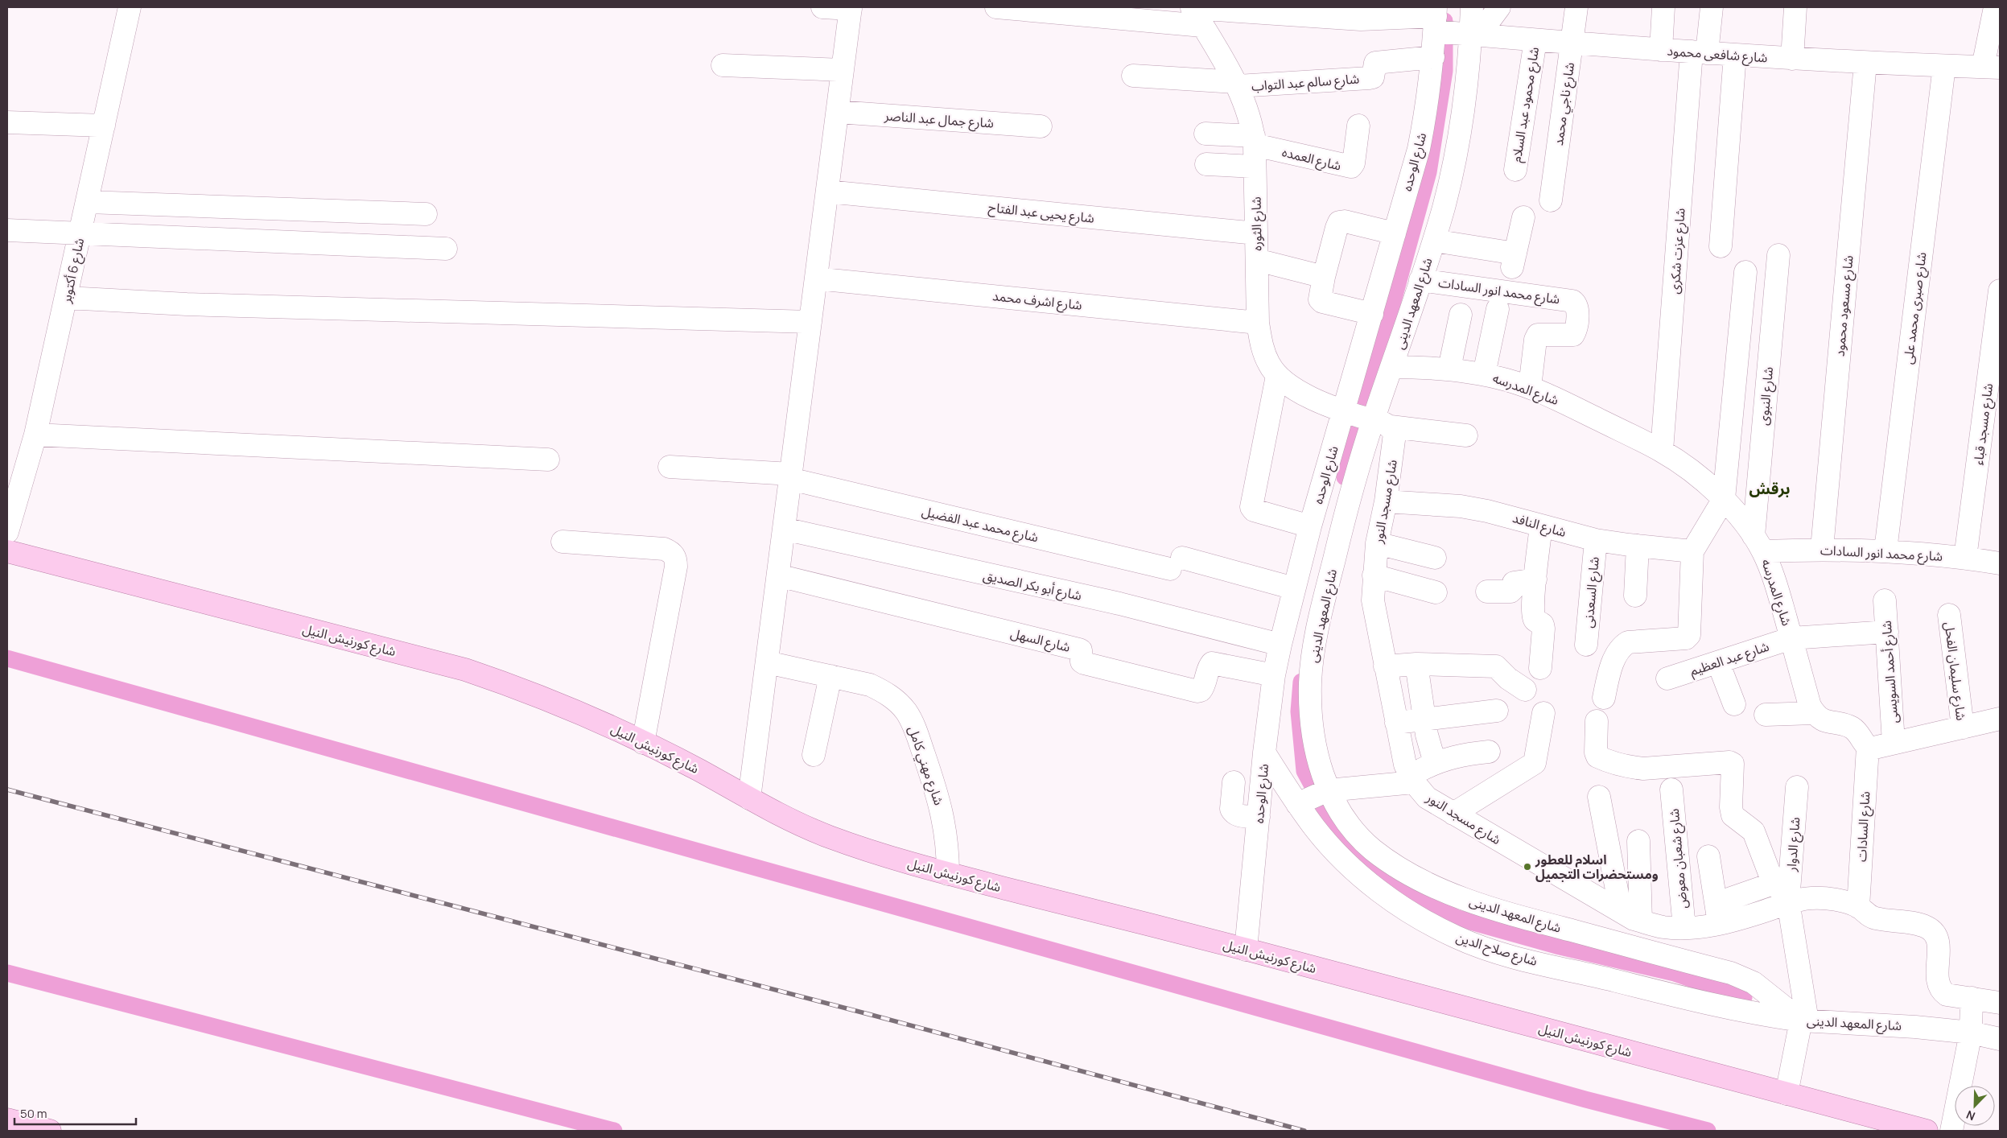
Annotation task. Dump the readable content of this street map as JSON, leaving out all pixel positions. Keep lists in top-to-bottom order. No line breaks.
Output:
{"streets":{"main road":["شارع كورنيش النيل"],"street":["شارع شافعى محمود","شارع سالم عبد التواب","شارع ناجي محمد","شارع محمود عبد السلام","شارع جمال عبد الناصر","شارع العمده","شارع الوحده","شارع يحيى عبد الفتاح","شارع الثوره","شارع عزت شكرى","شارع 6 أكتوبر","شارع محمد انور السادات","شارع اشرف محمد","شارع المعهد الدينى","شارع مسعود محمود","شارع صبرى محمد على","شارع المدرسه","شارع النبوى","شارع مسجد قباء","شارع مسجد النور","شارع محمد عبد الفضيل","شارع النافد","شارع أبو بكر الصديق","شارع السعدنى","شارع السهل","شارع عبد العظيم","شارع سليمان الفحل","شارع أحمد السويسى","شارع مهني كامل","شارع السادات","شارع الدوار","شارع شعبان معوض","شارع صلاح الدين"]},"crossings":[["شارع شافعى محمود","شارع ناجي محمد"],["شارع شافعى محمود","شارع محمود عبد السلام"],["شارع شافعى محمود","شارع الوحده"],["شارع شافعى محمود","شارع الثوره"],["شارع شافعى محمود","شارع عزت شكرى"],["شارع شافعى محمود","شارع المعهد الدينى"],["شارع شافعى محمود","شارع مسعود محمود"],["شارع شافعى محمود","شارع صبرى محمد على"],["شارع سالم عبد التواب","شارع الوحده"],["شارع سالم عبد التواب","شارع الثوره"],["شارع العمده","شارع الثوره"],["شارع الوحده","شارع الثوره"],["شارع الوحده","شارع محمد عبد الفضيل"],["شارع الوحده","شارع أبو بكر الصديق"],["شارع الوحده","شارع كورنيش النيل"],["شارع الوحده","شارع السهل"],["شارع الوحده","شارع صلاح الدين"],["شارع يحيى عبد الفتاح","شارع الثوره"],["شارع الثوره","شارع اشرف محمد"],["شارع عزت شكرى","شارع المدرسه"],["شارع محمد انور السادات","شارع المعهد الدينى"],["شارع محمد انور السادات","شارع مسعود محمود"],["شارع محمد انور السادات","شارع صبرى محمد على"],["شارع محمد انور السادات","شارع المدرسه"],["شارع محمد انور السادات","شارع النبوى"],["شارع محمد انور السادات","شارع مسجد قباء"],["شارع المعهد الدينى","شارع المدرسه"],["شارع المعهد الدينى","شارع مسجد النور"],["شارع المعهد الدينى","شارع صلاح الدين"],["شارع المدرسه","شارع النبوى"],["شارع المدرسه","شارع عبد العظيم"],["شارع مسجد النور","شارع النافد"],["شارع مسجد النور","شارع السادات"],["شارع مسجد النور","شارع الدوار"],["شارع مسجد النور","شارع شعبان معوض"],["شارع النافد","شارع السعدنى"],["شارع كورنيش النيل","شارع مهني كامل"],["شارع عبد العظيم","شارع أحمد السويسى"]],"districts":["برقش"],"places":["اسلام للعطور ومستحضرات التجميل"],"scale_bar":"50 m","north":"bottom left"}
